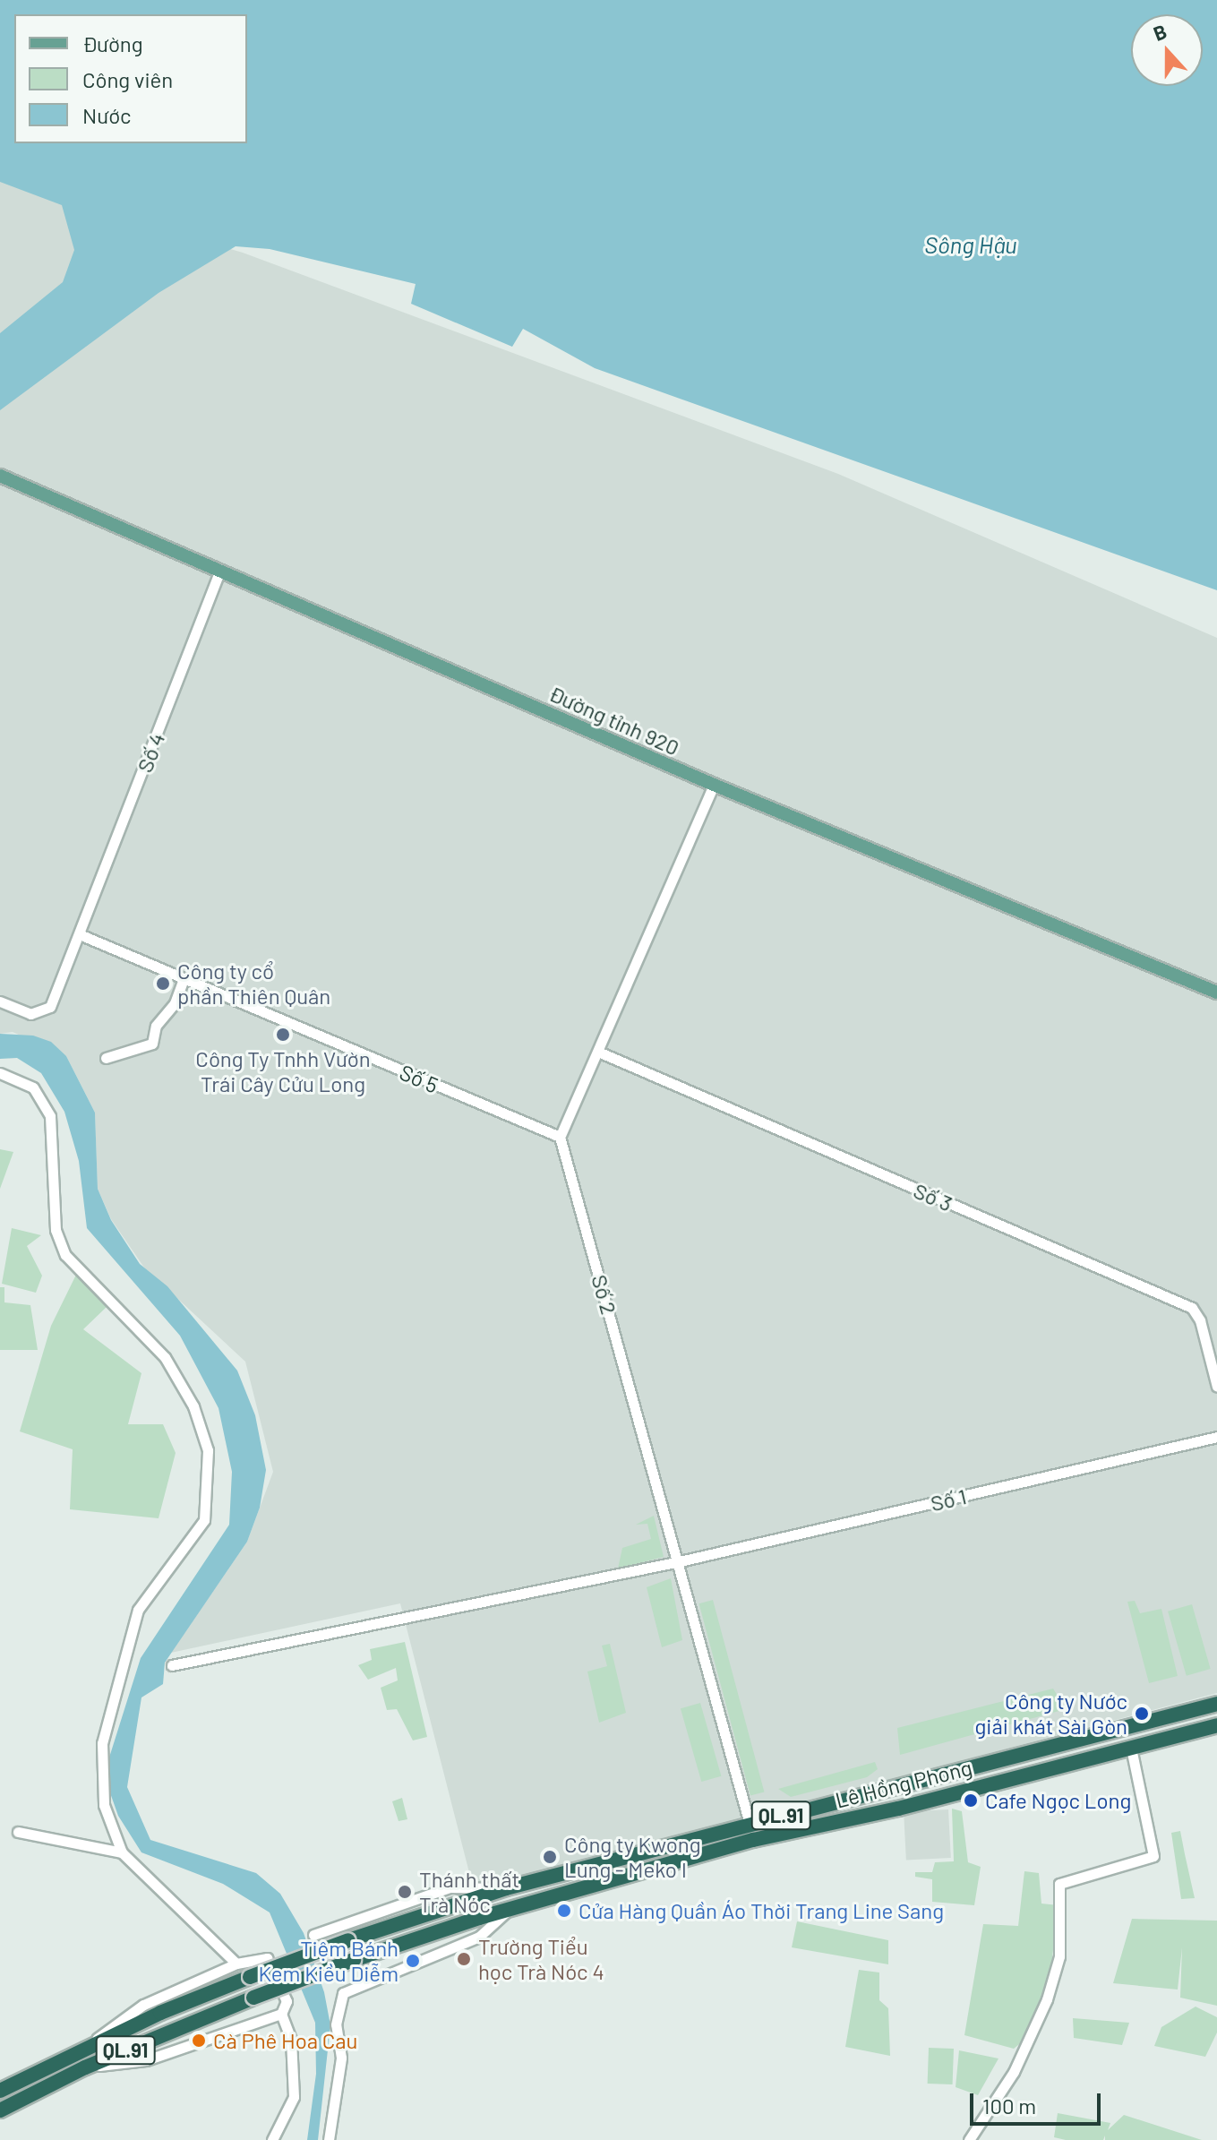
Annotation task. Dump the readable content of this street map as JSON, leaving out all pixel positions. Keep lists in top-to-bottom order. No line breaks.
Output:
{"streets":{"highway":["Lê Hồng Phong","QL.91"],"main road":["Đường tỉnh 920"],"street":["Số 4","Số 5","Số 3","Số 2","Số 1"]},"crossings":[["Đường tỉnh 920","Số 4"],["Số 4","Số 5"],["Số 5","Số 2"],["Số 2","Số 1"],["Số 2","Lê Hồng Phong"],["Lê Hồng Phong","QL.91"]],"water":["Sông Hậu"],"places":["Công ty cổ phần Thiên Quân","Công Ty Tnhh Vườn Trái Cây Cửu Long","Công ty Nước giải khát Sài Gòn","Cafe Ngọc Long","Công ty Kwong Lung - Meko I","Thánh thất Trà Nóc","Cửa Hàng Quần Áo Thời Trang Line Sang","Trường Tiểu học Trà Nóc 4","Tiệm Bánh Kem Kiều Diễm","Cà Phê Hoa Cau"],"legend":["Đường","Công viên","Nước"],"scale_bar":"100 m","north":"top"}
